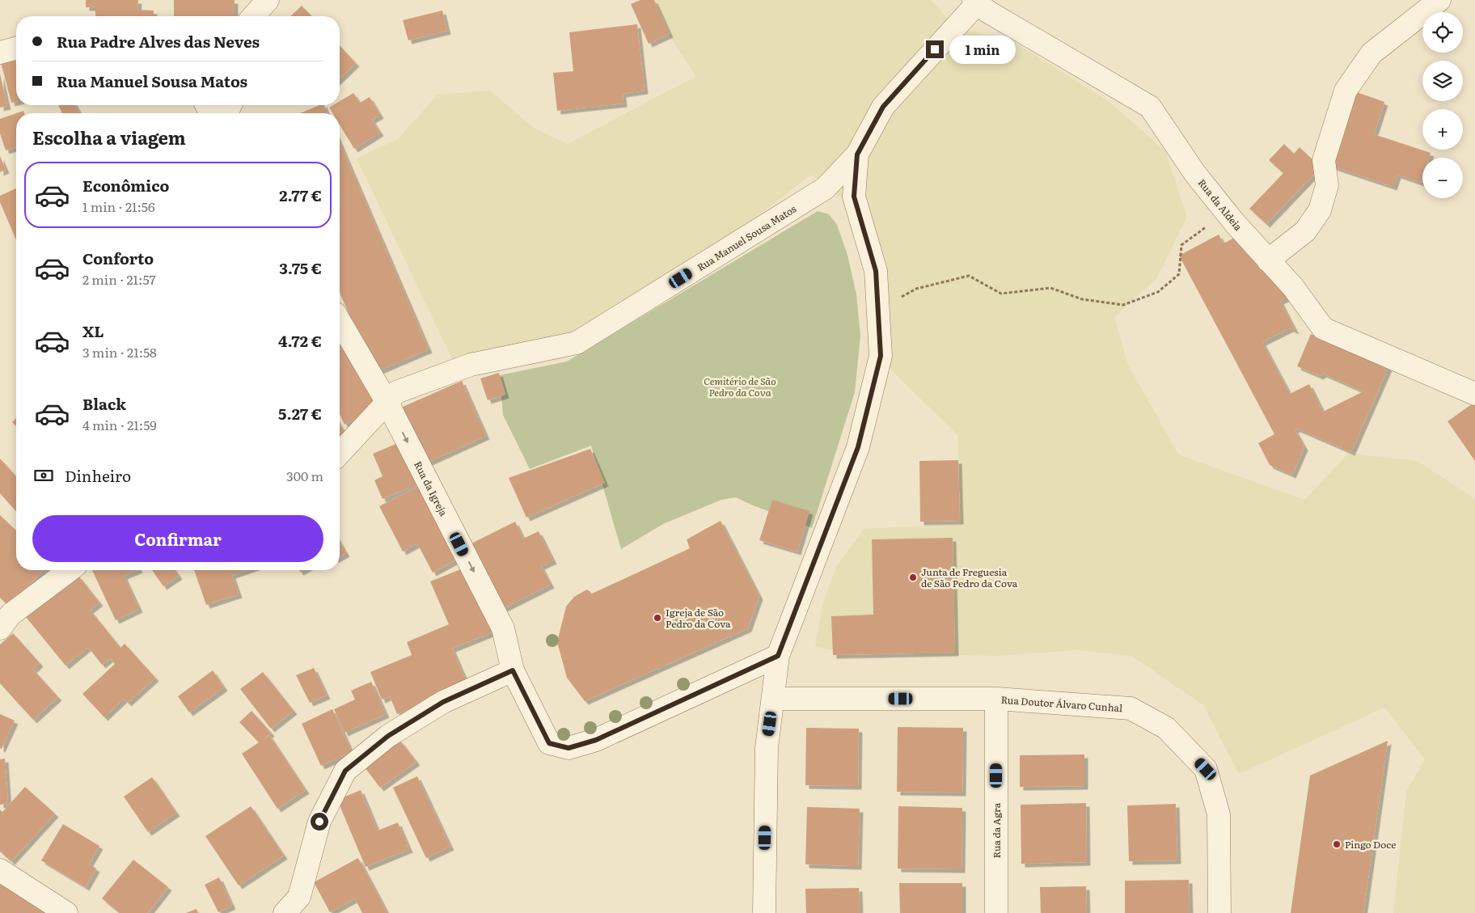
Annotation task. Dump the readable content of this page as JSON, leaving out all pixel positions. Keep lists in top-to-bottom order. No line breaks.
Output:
{"streets":{"street":["Rua da Aldeia","Rua Manuel Sousa Matos","Rua da Igreja","Rua Doutor Álvaro Cunhal","Rua da Agra"]},"crossings":[["Rua da Aldeia","Rua Manuel Sousa Matos"],["Rua Manuel Sousa Matos","Rua da Igreja"],["Rua Doutor Álvaro Cunhal","Rua da Agra"]],"one_way":["Rua da Igreja"],"parks":["Cemitério de São Pedro da Cova"],"places":["Junta de Freguesia de São Pedro da Cova","Igreja de São Pedro da Cova","Pingo Doce"],"page":{"map_buttons":["+","−"],"banner":["Rua Padre Alves das Neves","Rua Manuel Sousa Matos"],"bubble":"1 min","heading":"Escolha a viagem","list":[{"name":"Econômico","note":"1 min · 21:56","value":"2.77 €"},{"name":"Conforto","note":"2 min · 21:57","value":"3.75 €"},{"name":"XL","note":"3 min · 21:58","value":"4.72 €"},{"name":"Black","note":"4 min · 21:59","value":"5.27 €"}],"pay":["Dinheiro","300 m"],"buttons":"Confirmar"}}
